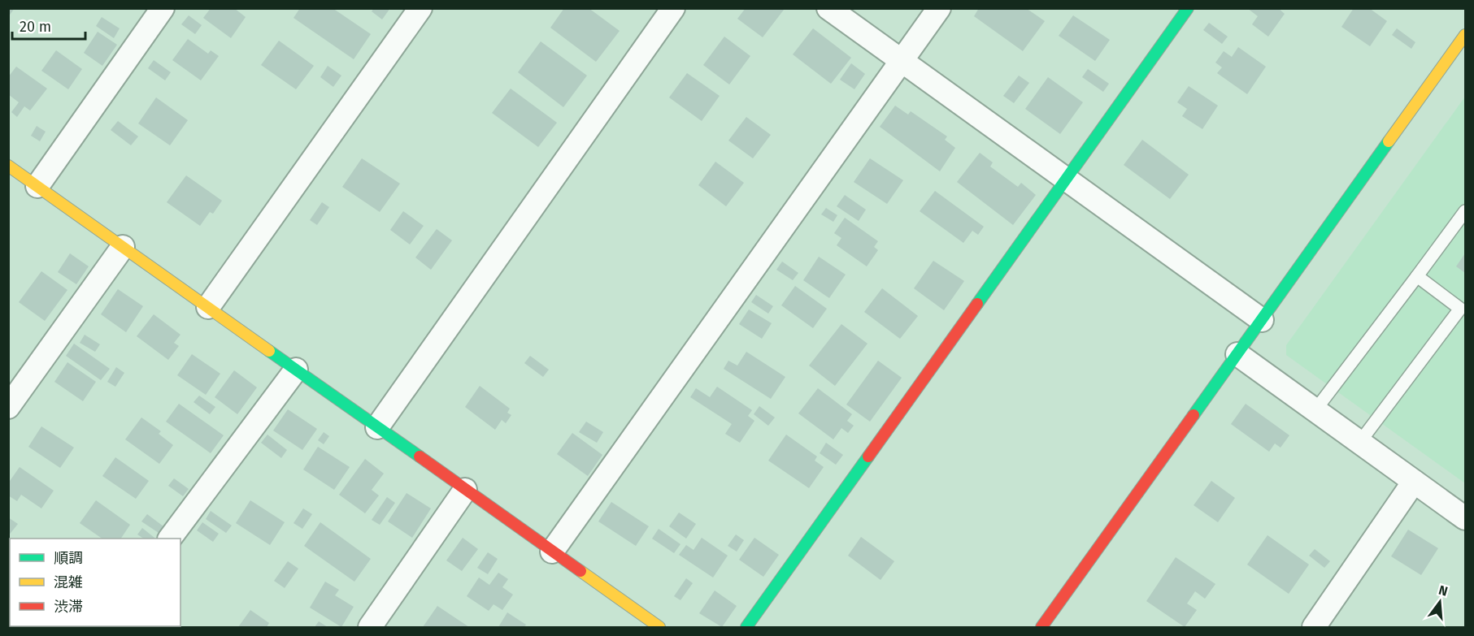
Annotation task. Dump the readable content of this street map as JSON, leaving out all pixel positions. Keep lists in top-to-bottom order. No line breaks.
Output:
{"legend":["順調","混雑","渋滞"],"scale_bar":"20 m","north":"top"}
